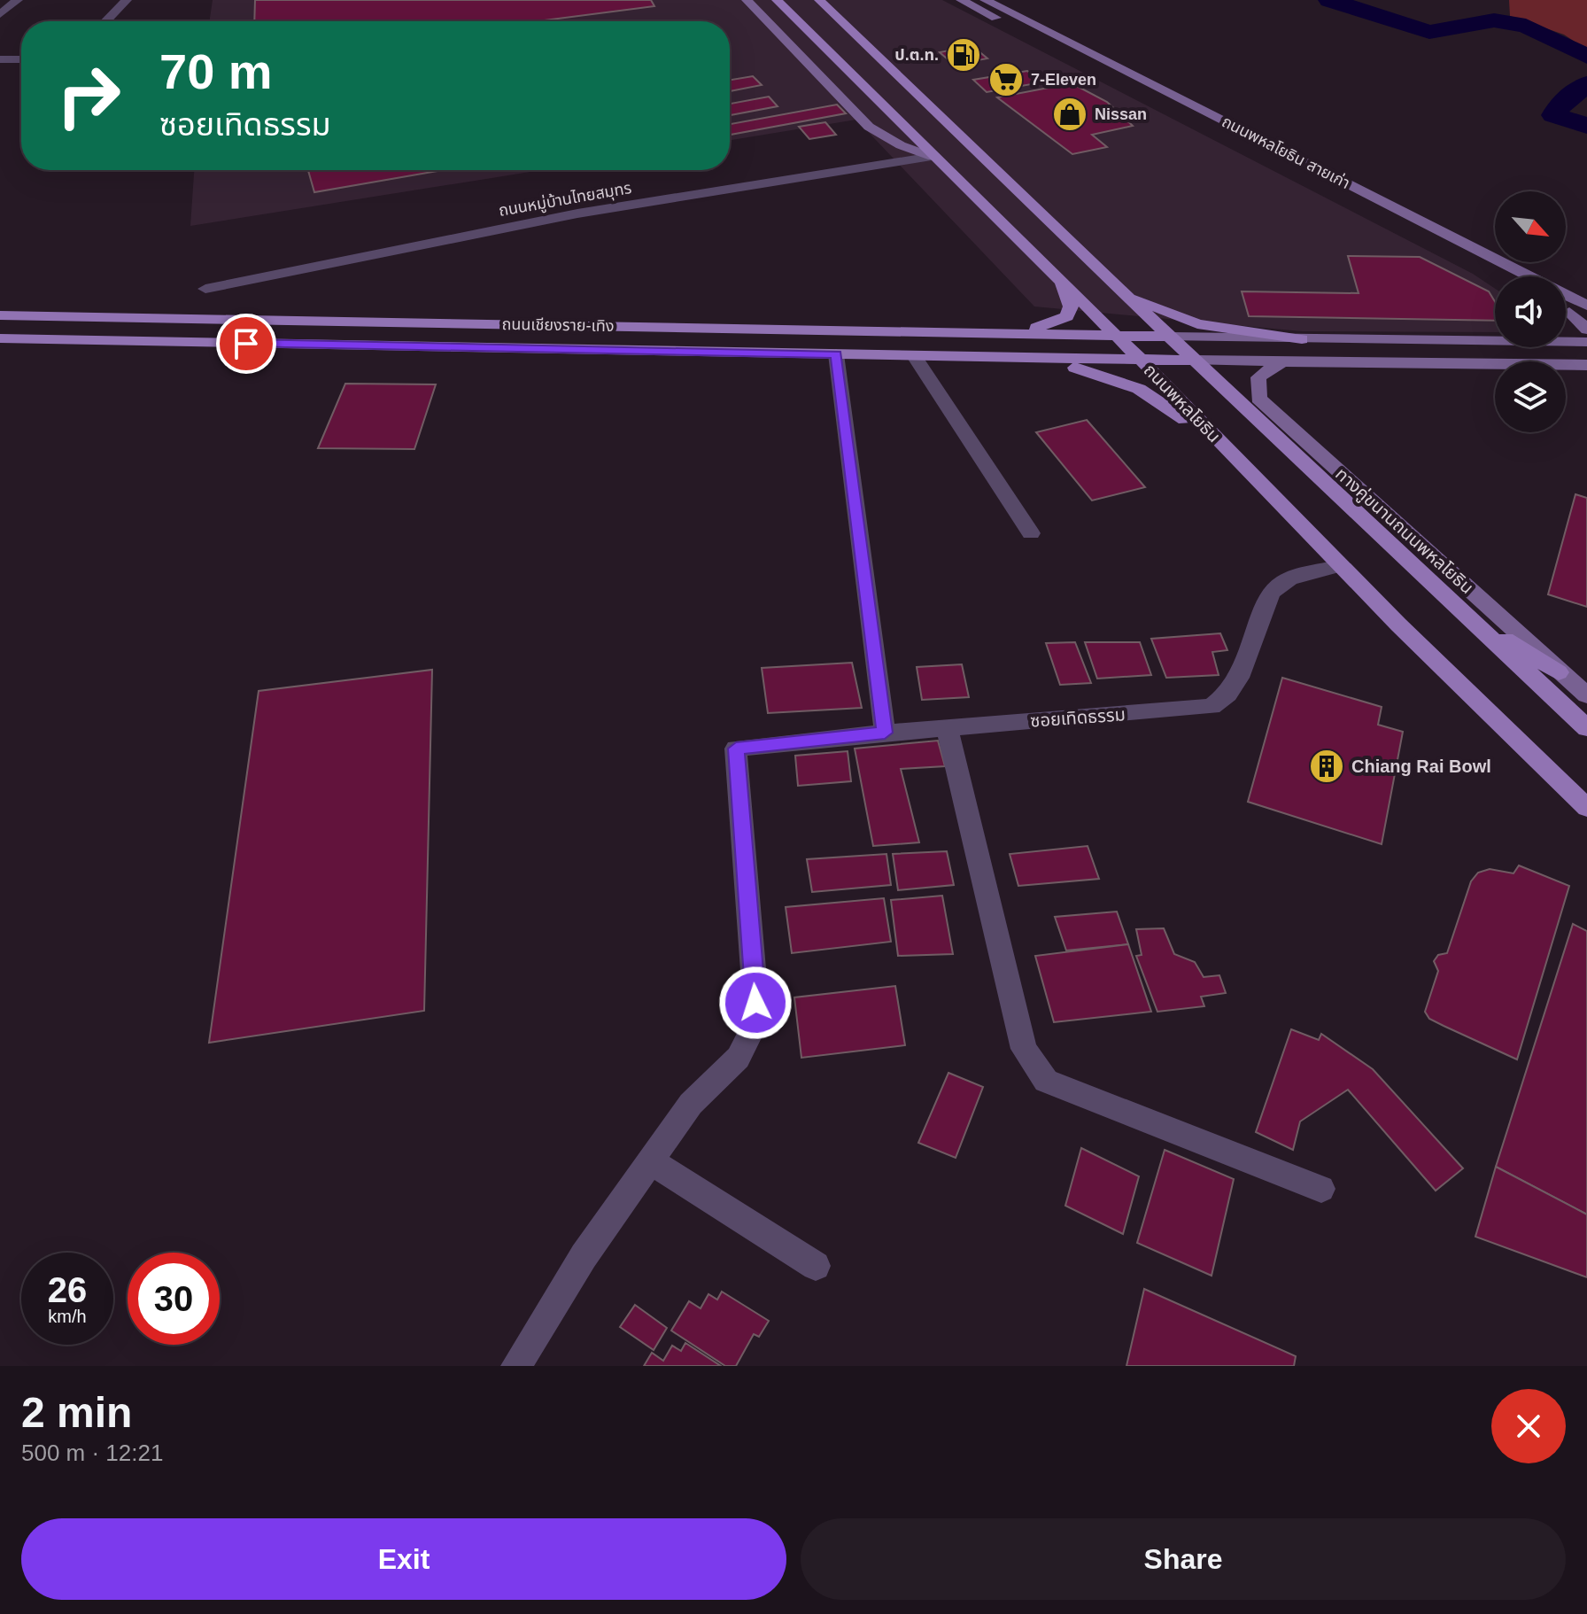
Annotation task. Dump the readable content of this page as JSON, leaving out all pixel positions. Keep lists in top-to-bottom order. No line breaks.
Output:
{"streets":{"main road":["ถนนพหลโยธิน สายเก่า","ถนนเชียงราย-เทิง","ถนนพหลโยธิน","ทางคู่ขนานถนนพหลโยธิน"],"street":["ถนนหมู่บ้านไทยสมุทร","ซอยเทิดธรรม"]},"crossings":[["ถนนหมู่บ้านไทยสมุทร","ถนนพหลโยธิน"],["ถนนเชียงราย-เทิง","ถนนพหลโยธิน"],["ถนนพหลโยธิน","ซอยเทิดธรรม"]],"places":{"fuel station":["ป.ต.ท."],"supermarket":["7-Eleven"],"shop":["Nissan"],"building":["Chiang Rai Bowl"]},"north":"bottom right","page":{"turn":["70 m","ซอยเทิดธรรม"],"speed":"26 km/h","limit":"30","heading":["2 min","500 m · 12:21"],"buttons":["Exit","Share"]}}
